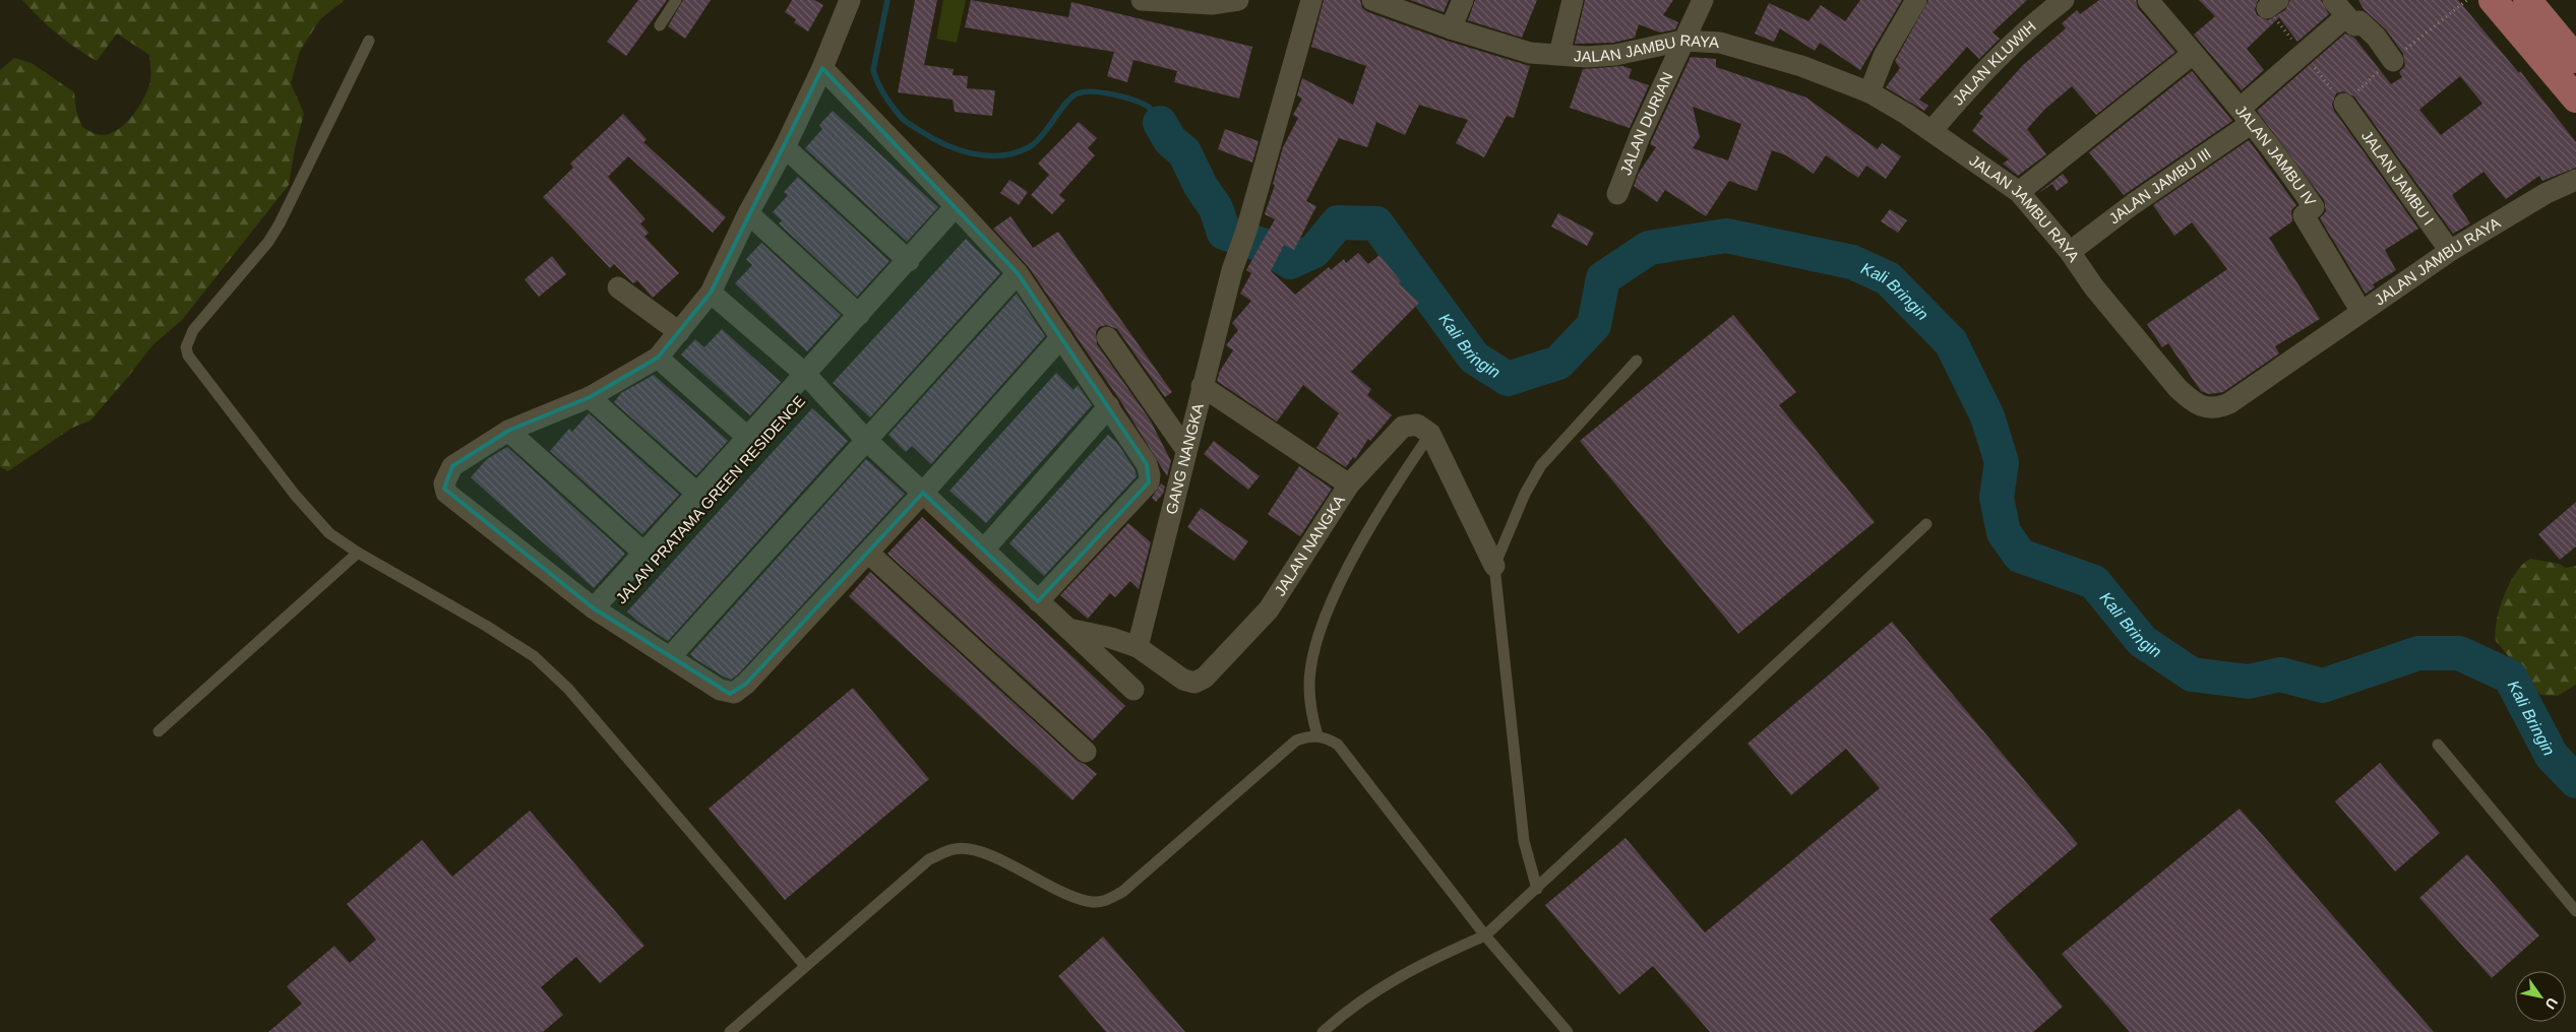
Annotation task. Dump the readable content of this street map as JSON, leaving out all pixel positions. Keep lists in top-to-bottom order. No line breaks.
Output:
{"streets":{"street":["JALAN JAMBU RAYA","JALAN KLUWIH","JALAN DURIAN","JALAN JAMBU IV","JALAN JAMBU I","JALAN JAMBU III","GANG NANGKA","JALAN PRATAMA GREEN RESIDENCE","JALAN NANGKA"]},"crossings":[["JALAN JAMBU RAYA","JALAN KLUWIH"],["JALAN JAMBU RAYA","JALAN DURIAN"],["JALAN JAMBU RAYA","JALAN JAMBU IV"],["JALAN JAMBU RAYA","JALAN JAMBU I"],["JALAN JAMBU RAYA","JALAN JAMBU III"],["JALAN JAMBU IV","JALAN JAMBU III"],["GANG NANGKA","JALAN NANGKA"],["JALAN PRATAMA GREEN RESIDENCE","JALAN NANGKA"]],"water":["Kali Bringin"],"north":"bottom right"}
